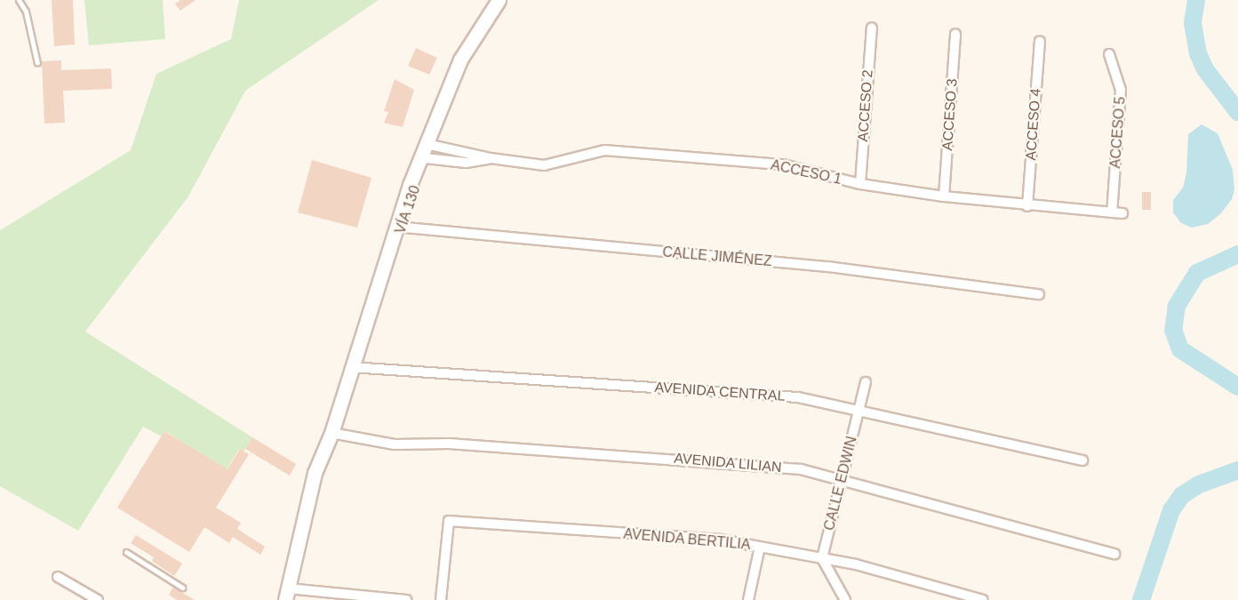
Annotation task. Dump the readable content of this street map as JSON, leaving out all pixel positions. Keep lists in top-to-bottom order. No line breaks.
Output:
{"streets":{"main road":["VÍA 130"],"street":["ACCESO 2","ACCESO 3","ACCESO 4","ACCESO 5","ACCESO 1","CALLE JIMÉNEZ","AVENIDA CENTRAL","AVENIDA LILIAN","CALLE EDWIN","AVENIDA BERTILIA"]},"crossings":[["ACCESO 2","ACCESO 1"],["ACCESO 3","ACCESO 1"],["ACCESO 4","ACCESO 1"],["ACCESO 5","ACCESO 1"],["ACCESO 1","VÍA 130"],["VÍA 130","CALLE JIMÉNEZ"],["VÍA 130","AVENIDA CENTRAL"],["VÍA 130","AVENIDA LILIAN"],["AVENIDA CENTRAL","CALLE EDWIN"],["AVENIDA LILIAN","CALLE EDWIN"],["CALLE EDWIN","AVENIDA BERTILIA"]]}
